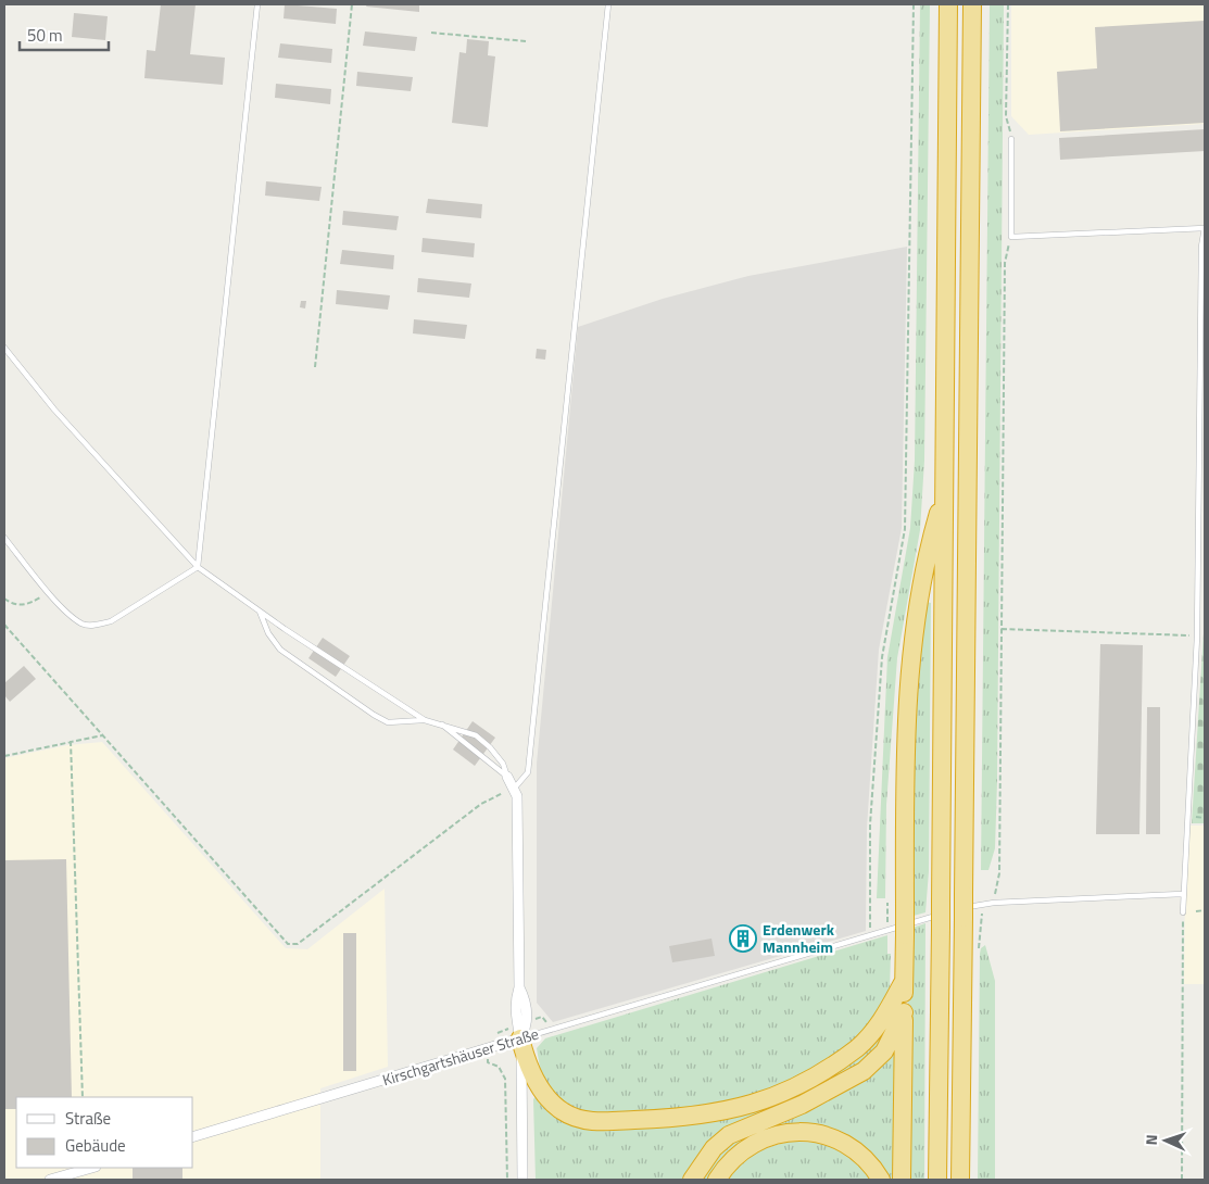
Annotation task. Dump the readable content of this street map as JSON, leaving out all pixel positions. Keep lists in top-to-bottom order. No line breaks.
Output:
{"streets":{"street":["Kirschgartshäuser Straße"]},"places":{"building":["Erdenwerk Mannheim"]},"legend":["Straße","Gebäude"],"scale_bar":"50 m","north":"left"}
